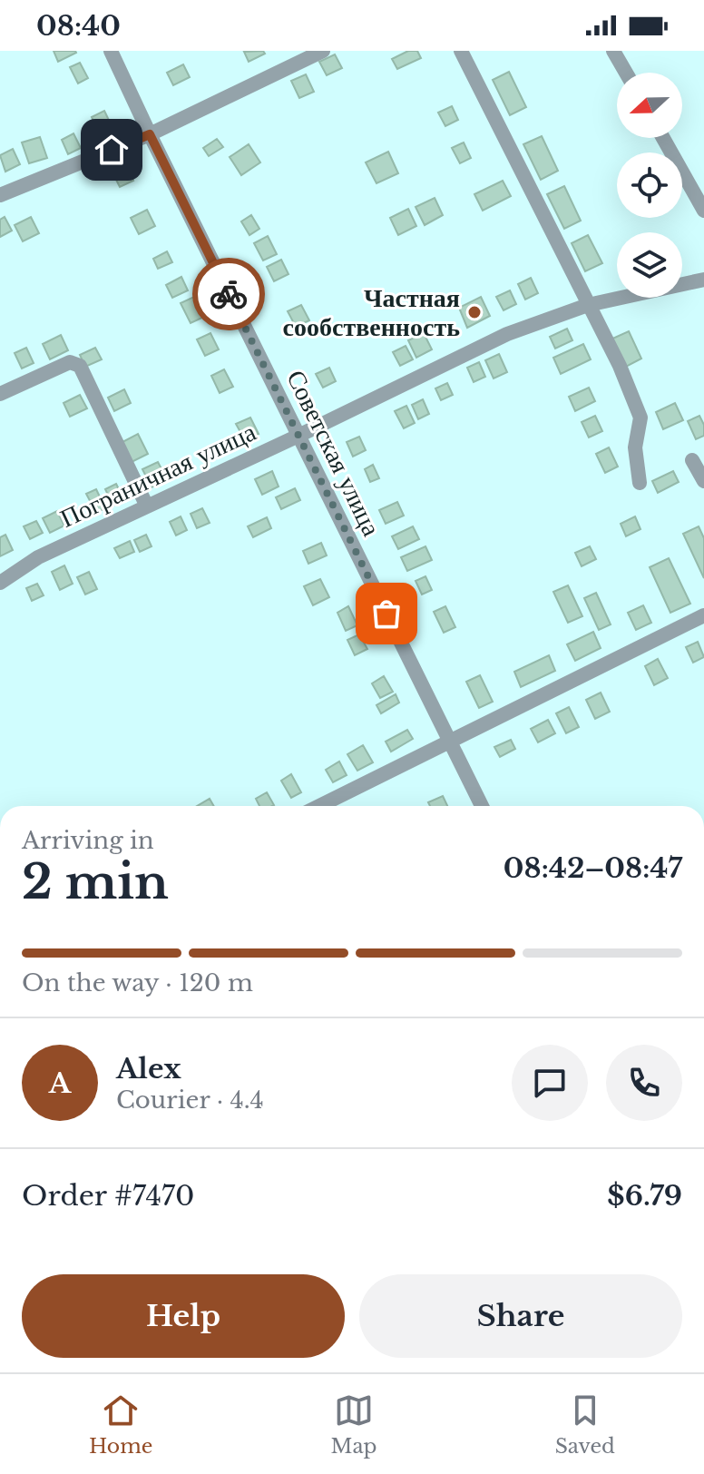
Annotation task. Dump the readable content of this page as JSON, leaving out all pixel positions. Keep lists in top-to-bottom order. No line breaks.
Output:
{"streets":{"street":["Советская улица","Пограничная улица"]},"crossings":[["Советская улица","Пограничная улица"]],"places":["Частная сообственность"],"north":"left","page":{"status":"08:40","heading":["2 min","Arriving in","08:42–08:47"],"panel":["Alex","Courier · 4.4","Order #7470","$6.79"],"bar":"On the way · 120 m","round":"A","buttons":["Help","Share"],"tabs":["Home","Map","Saved"]}}
